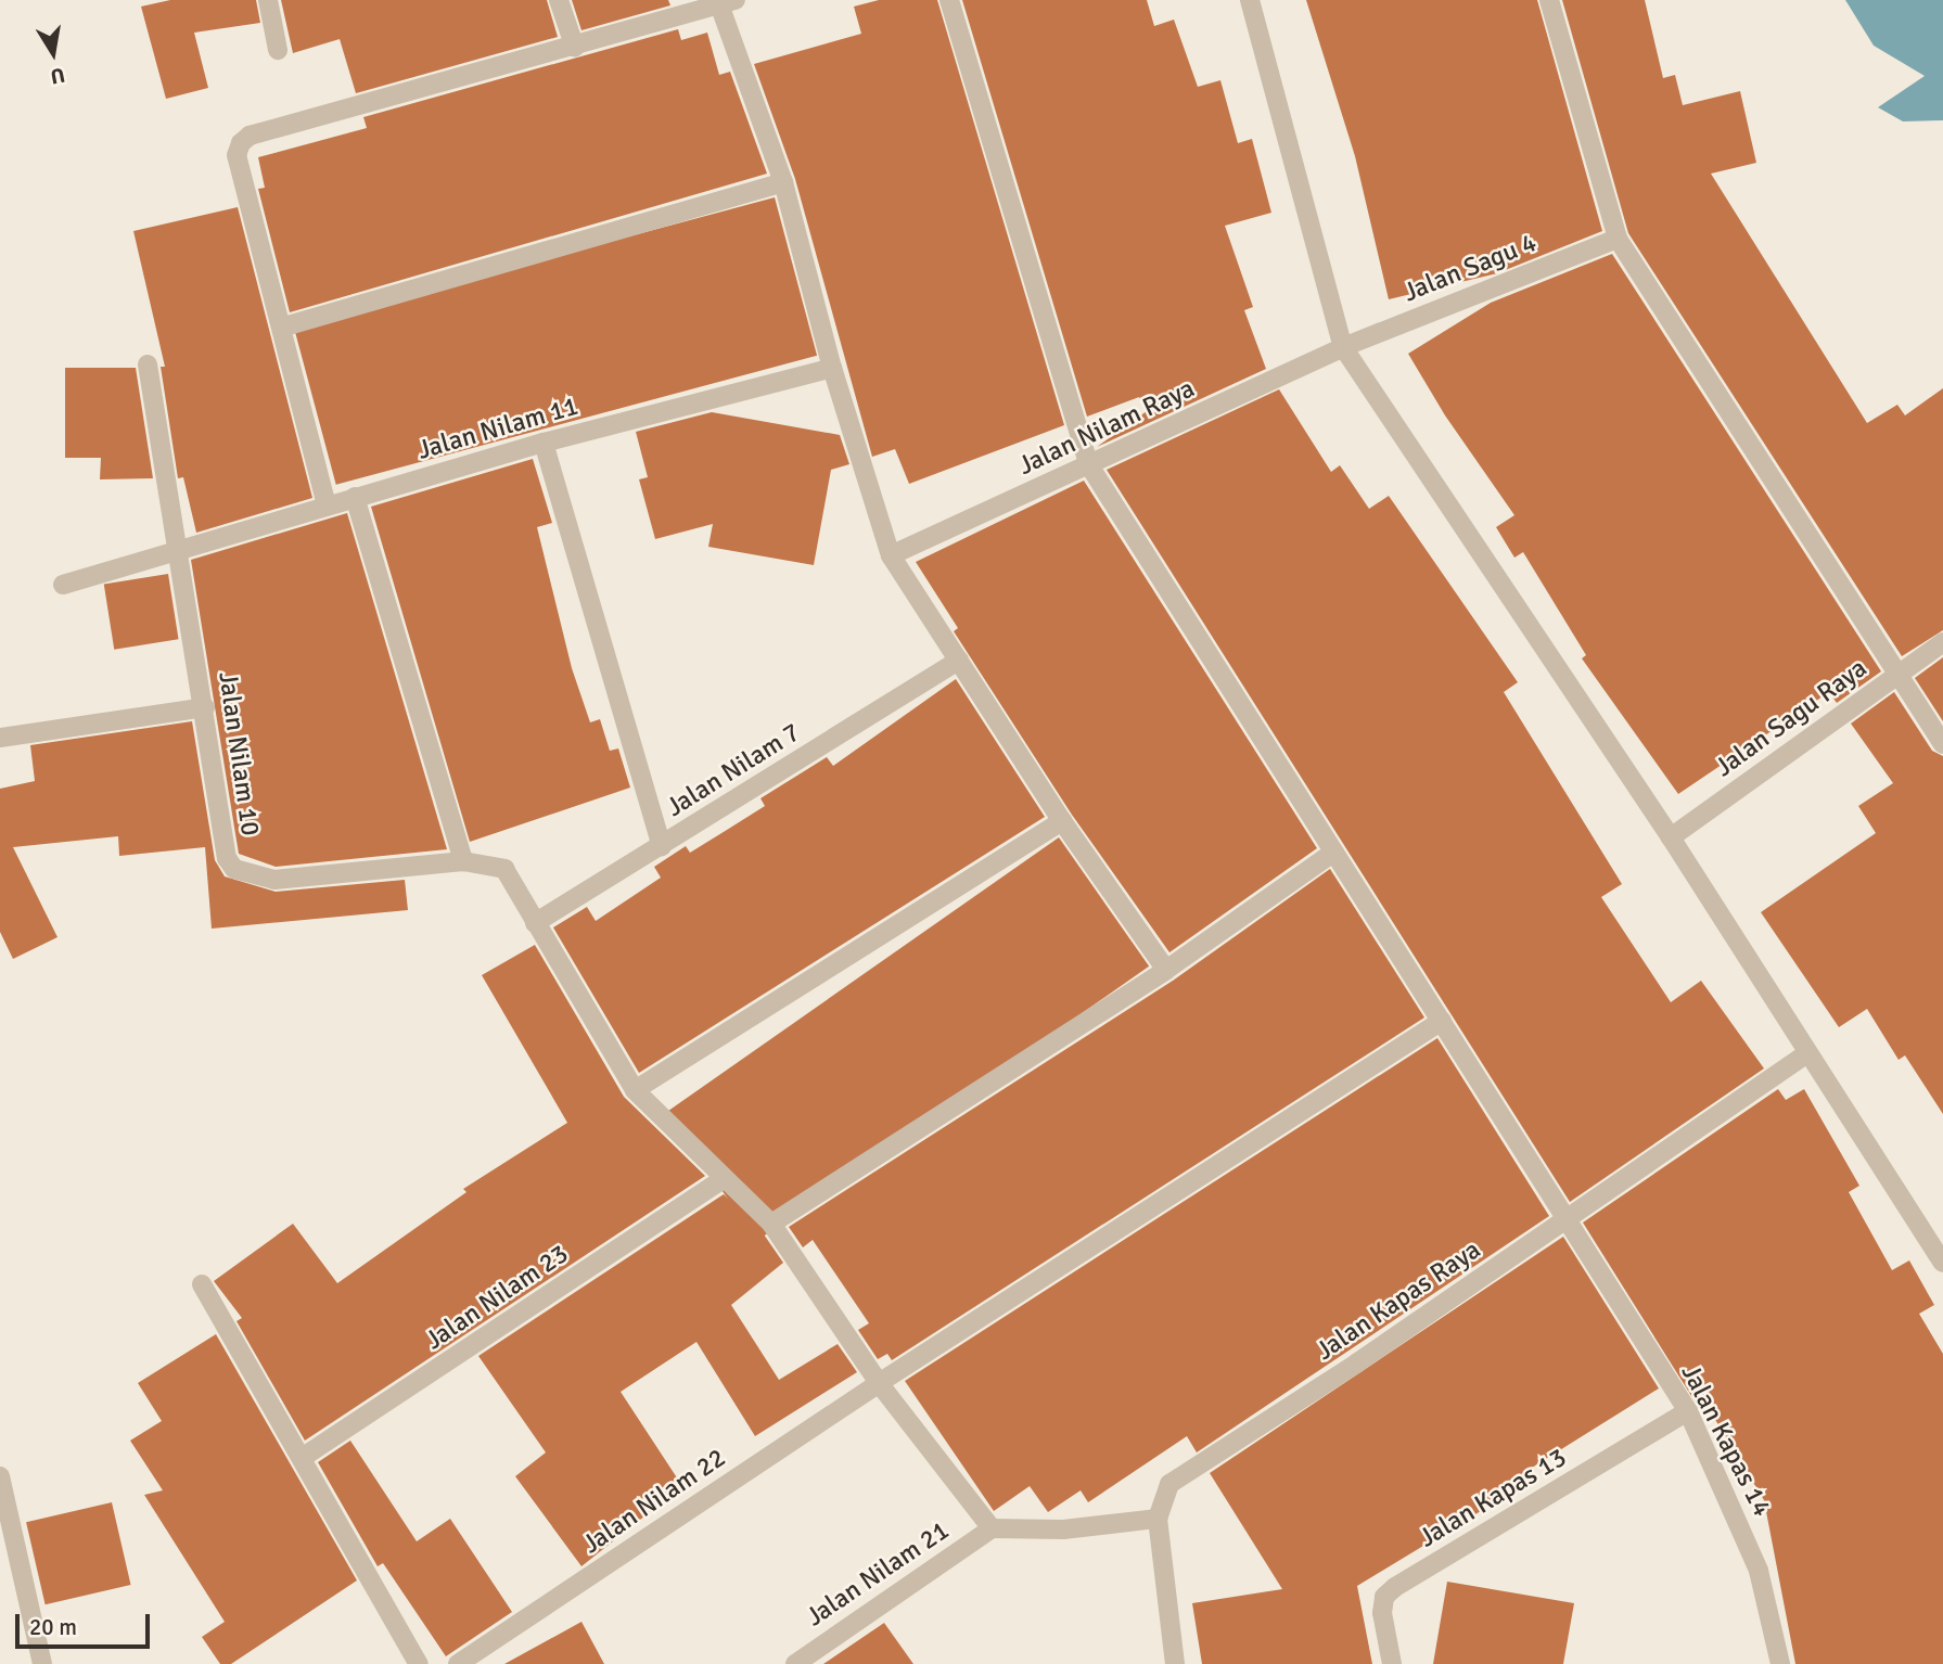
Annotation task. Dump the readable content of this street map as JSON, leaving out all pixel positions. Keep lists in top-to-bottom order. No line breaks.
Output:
{"streets":{"street":["Jalan Sagu 4","Jalan Nilam Raya","Jalan Nilam 11","Jalan Sagu Raya","Jalan Nilam 10","Jalan Nilam 7","Jalan Nilam 23","Jalan Kapas Raya","Jalan Kapas 14","Jalan Kapas 13","Jalan Nilam 22","Jalan Nilam 21"]},"crossings":[["Jalan Sagu 4","Jalan Nilam Raya"],["Jalan Nilam Raya","Jalan Kapas 14"],["Jalan Nilam 11","Jalan Nilam 10"],["Jalan Kapas Raya","Jalan Kapas 14"],["Jalan Kapas 14","Jalan Kapas 13"],["Jalan Kapas 14","Jalan Nilam 22"]],"scale_bar":"20 m","north":"bottom"}
